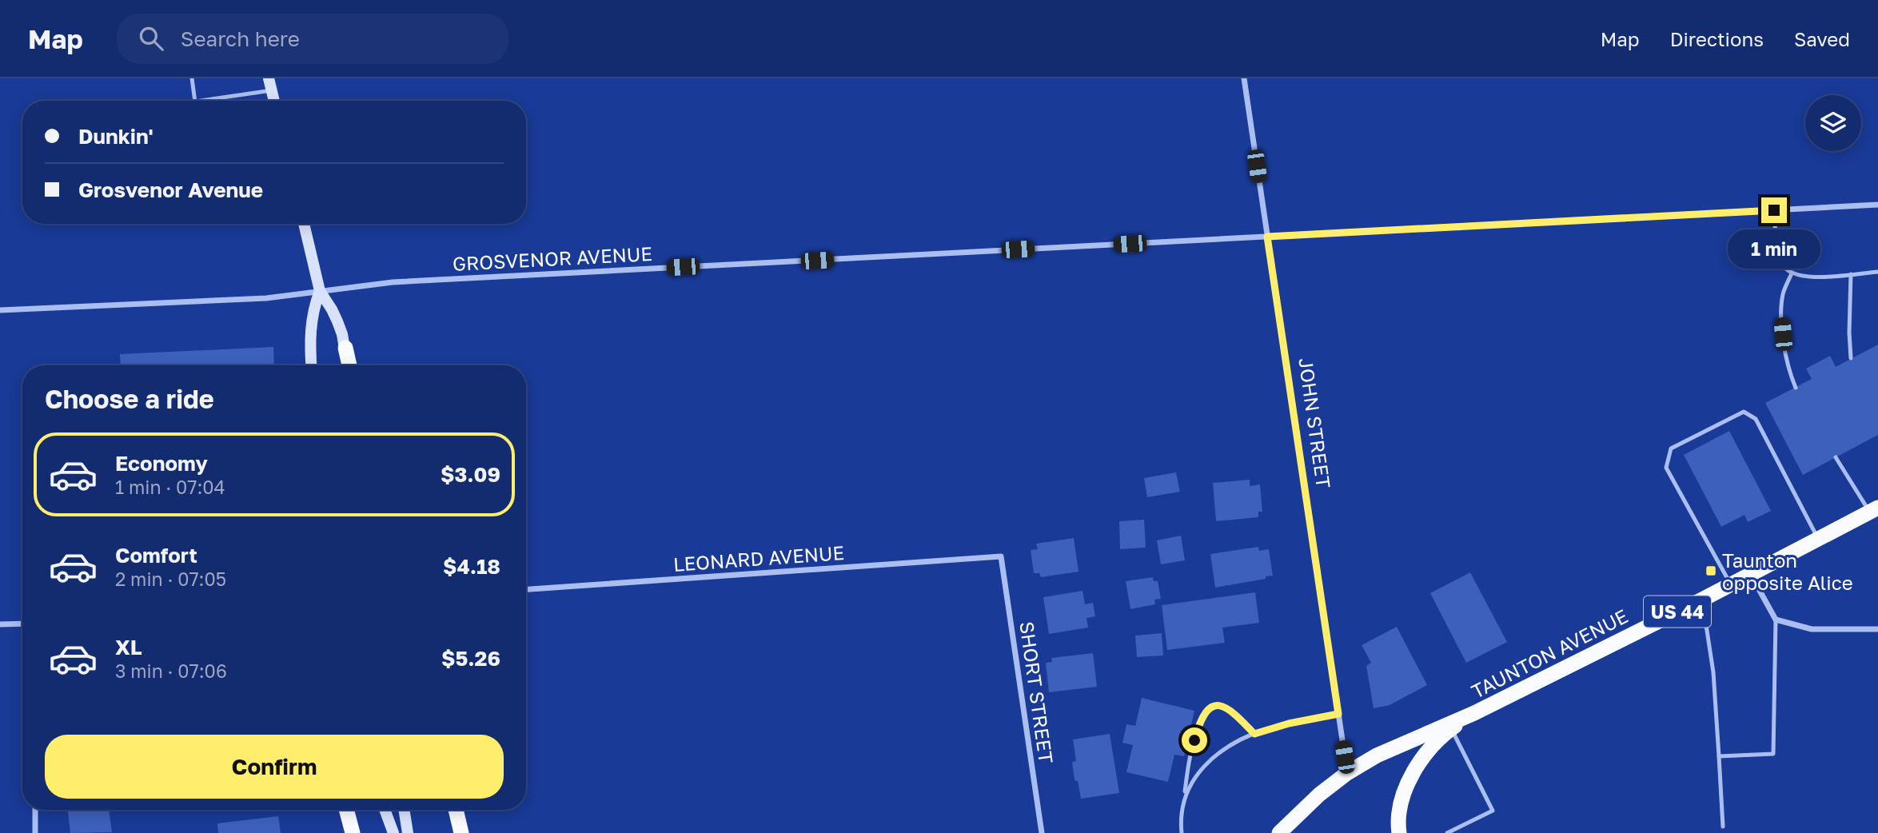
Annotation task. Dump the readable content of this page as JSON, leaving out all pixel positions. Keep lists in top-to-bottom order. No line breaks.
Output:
{"streets":{"highway":["US 44","TAUNTON AVENUE"],"street":["GROSVENOR AVENUE","JOHN STREET","LEONARD AVENUE","SHORT STREET"]},"crossings":[["GROSVENOR AVENUE","JOHN STREET"],["JOHN STREET","TAUNTON AVENUE"],["LEONARD AVENUE","SHORT STREET"],["US 44","TAUNTON AVENUE"]],"places":{"transit":["Taunton opposite Alice"]},"page":{"header":"Map","search":"Search here","nav":["Map","Directions","Saved"],"banner":["Dunkin'","Grosvenor Avenue"],"bubble":"1 min","heading":"Choose a ride","list":[{"name":"Economy","note":"1 min · 07:04","value":"$3.09"},{"name":"Comfort","note":"2 min · 07:05","value":"$4.18"},{"name":"XL","note":"3 min · 07:06","value":"$5.26"}],"buttons":"Confirm"}}
